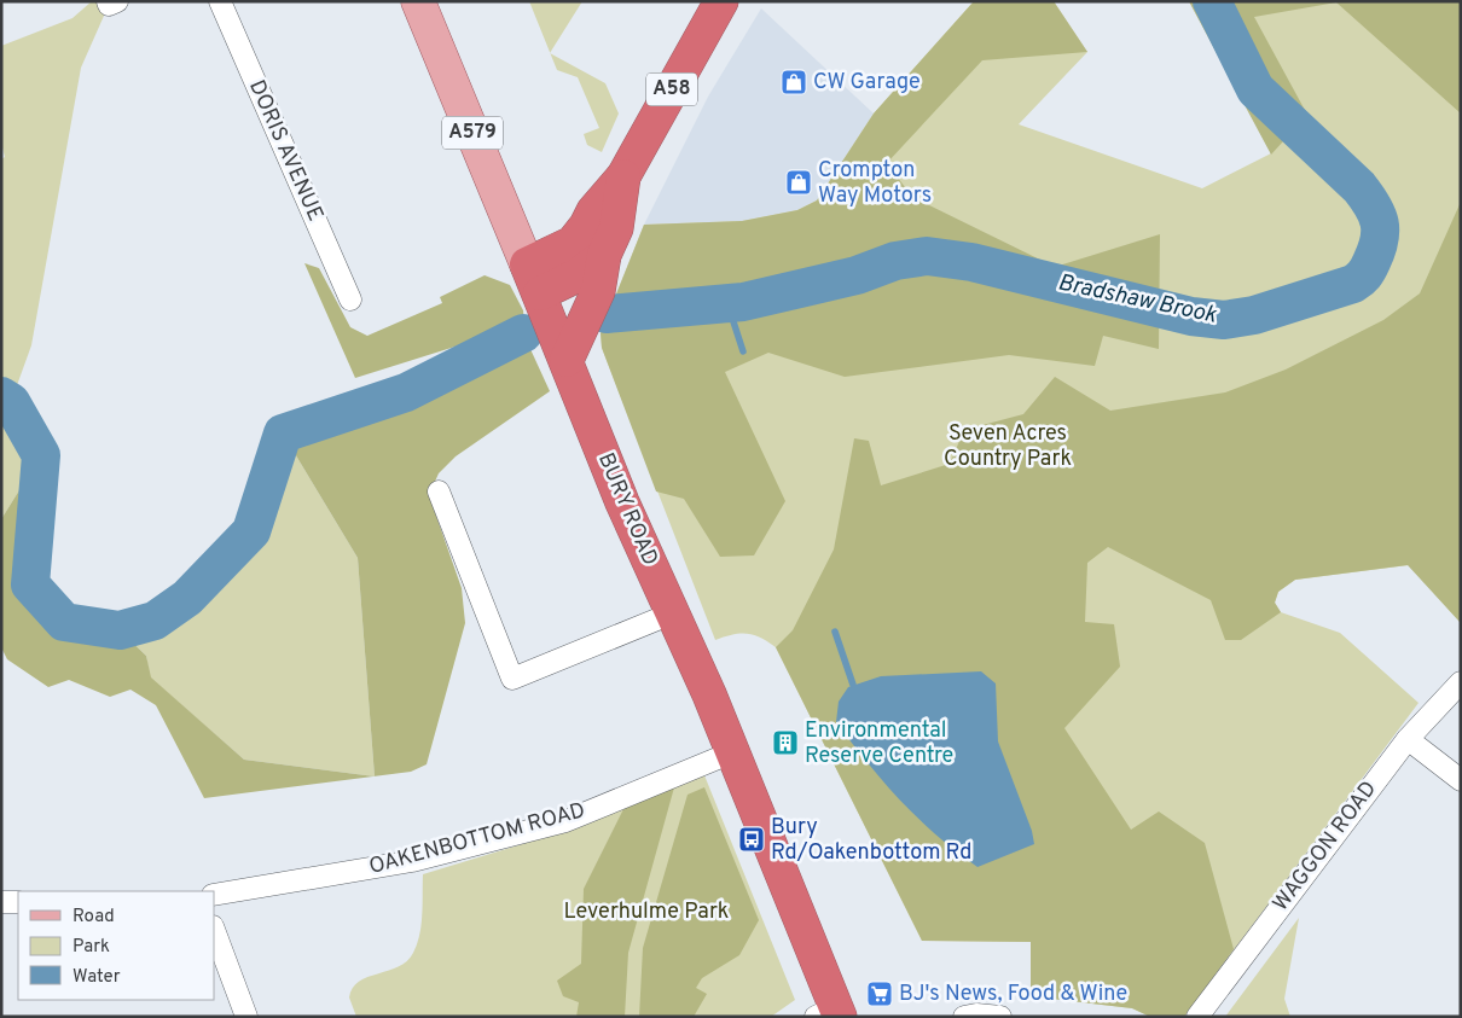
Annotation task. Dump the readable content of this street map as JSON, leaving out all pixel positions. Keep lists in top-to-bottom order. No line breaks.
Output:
{"streets":{"highway":["A58","BURY ROAD"],"main road":["A579"],"street":["DORIS AVENUE","OAKENBOTTOM ROAD","WAGGON ROAD"]},"crossings":[["A58","BURY ROAD"],["BURY ROAD","OAKENBOTTOM ROAD"]],"water":["Bradshaw Brook"],"parks":["Seven Acres Country Park","Leverhulme Park"],"places":{"shop":["CW Garage","Crompton Way Motors"],"building":["Environmental Reserve Centre"],"bus stop":["Bury Rd/Oakenbottom Rd"],"supermarket":["BJ's News, Food & Wine"]},"legend":["Road","Park","Water"]}
